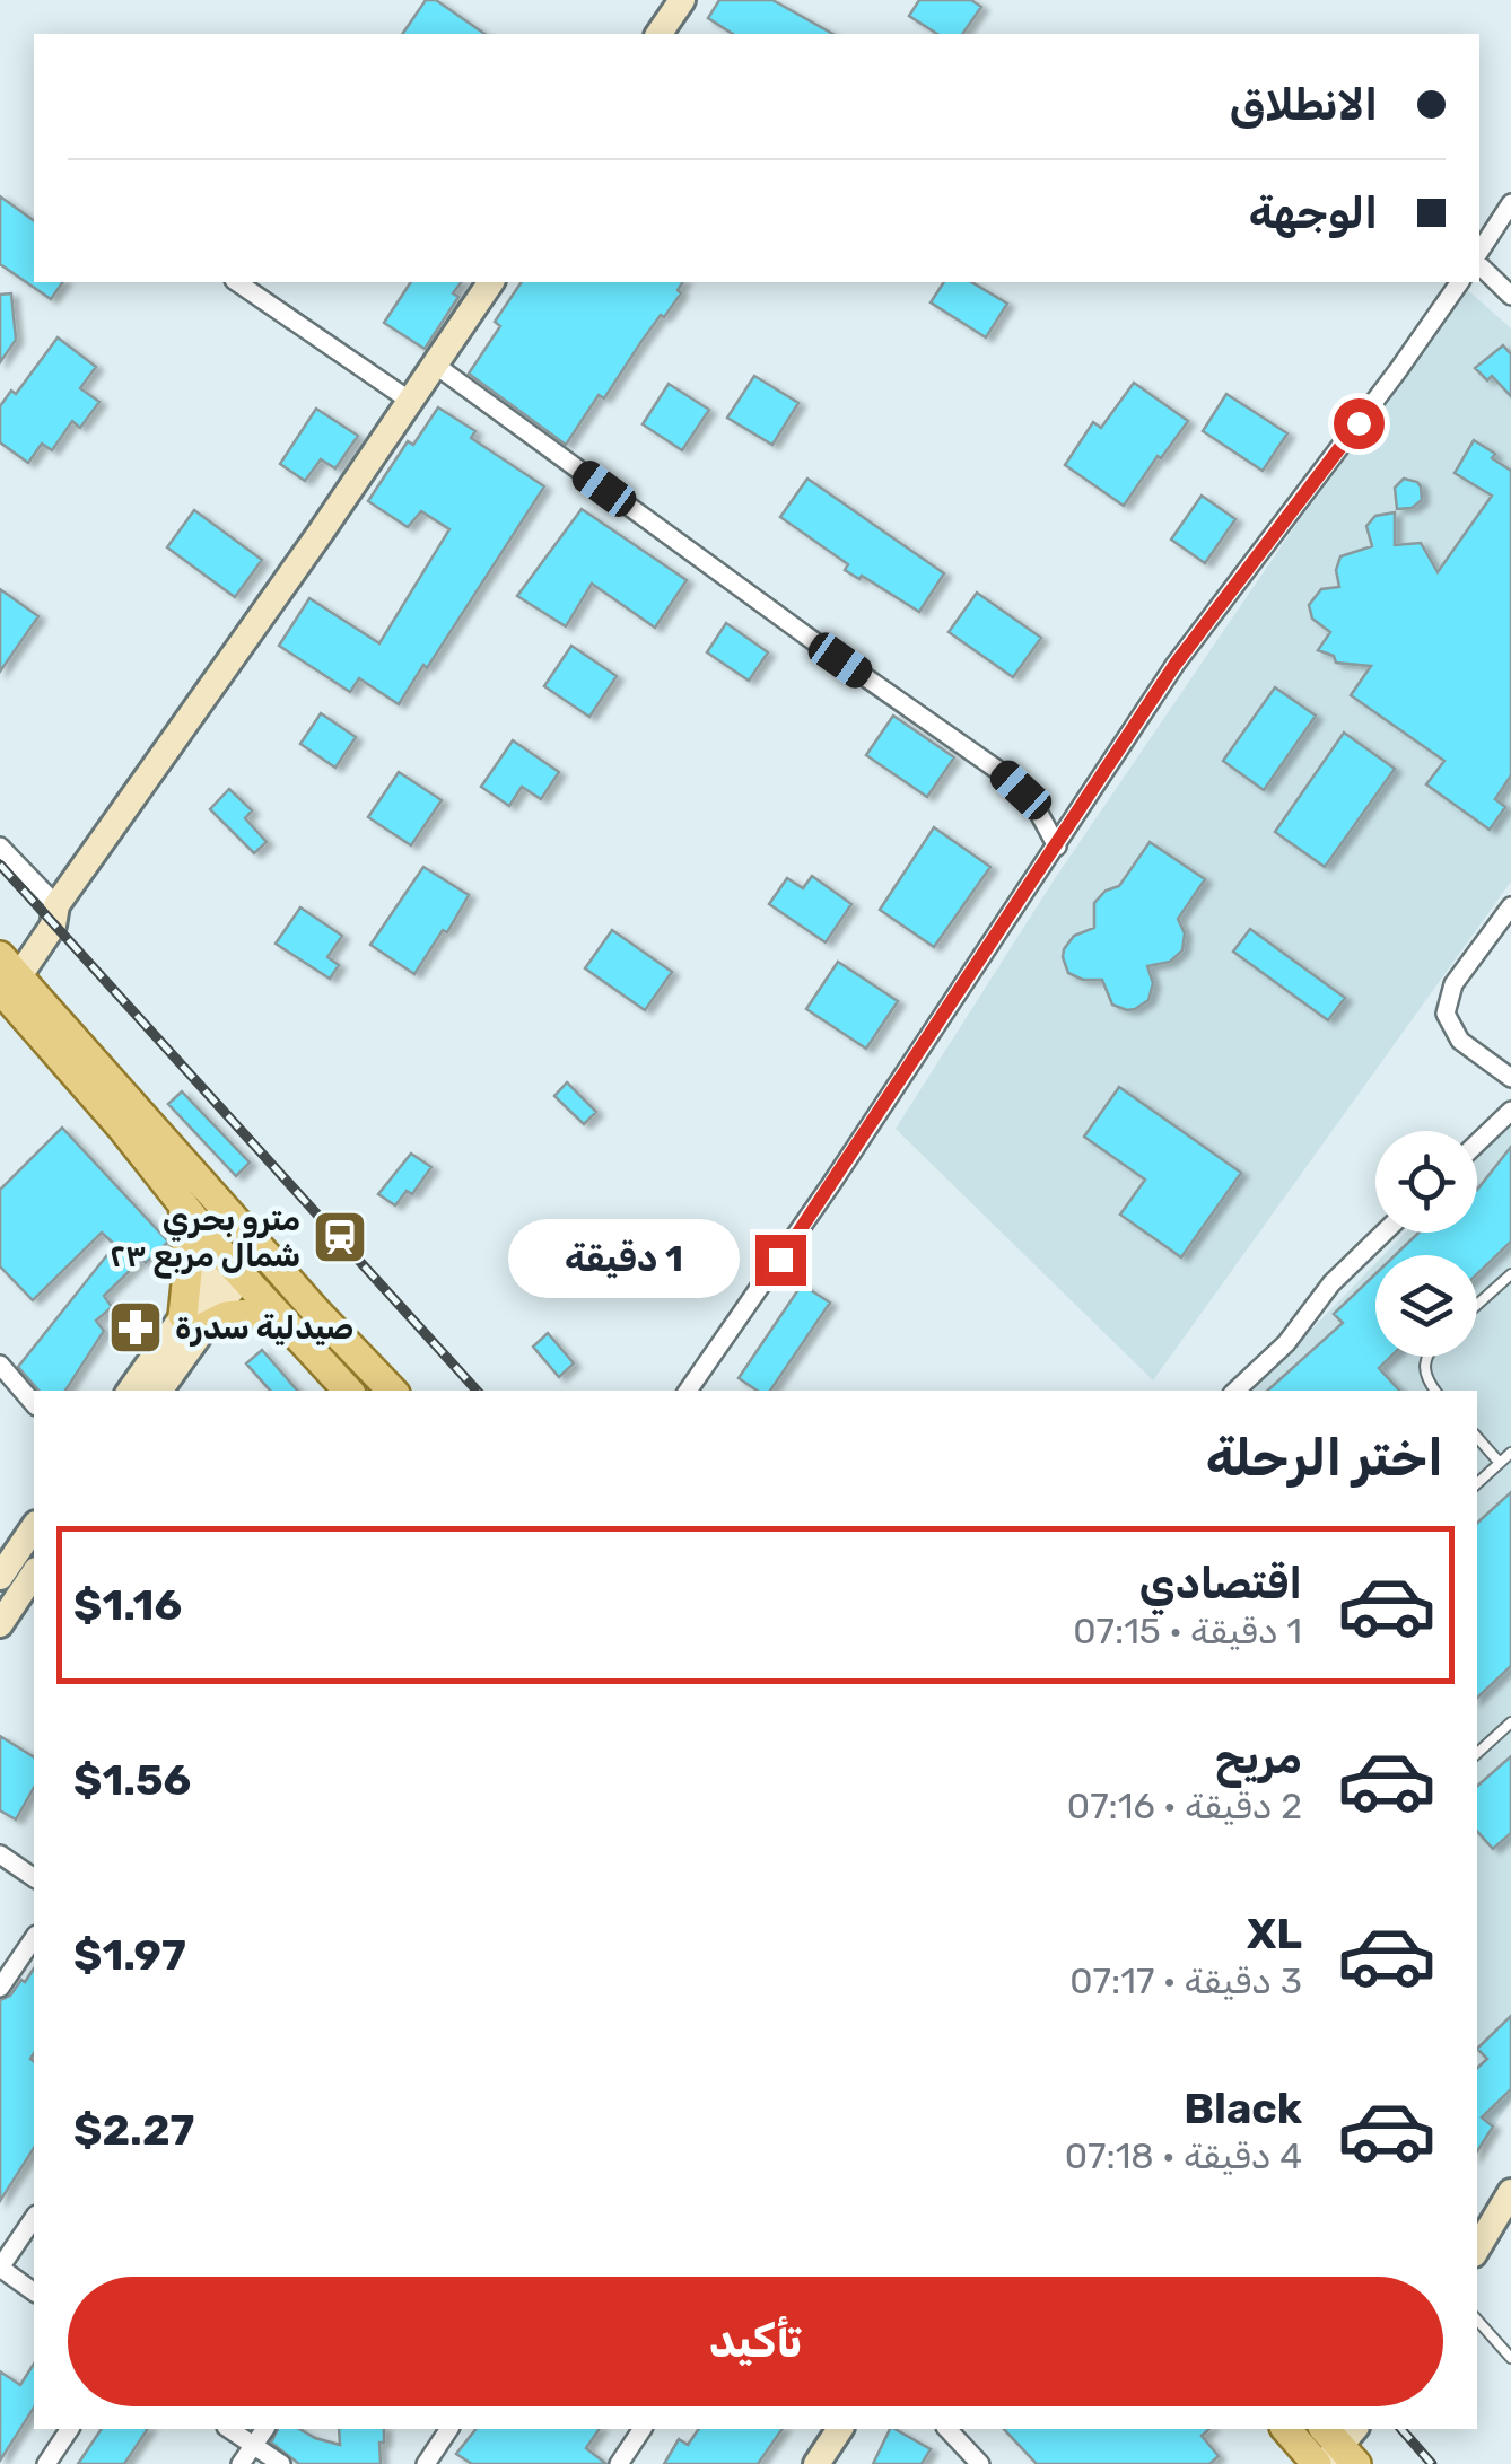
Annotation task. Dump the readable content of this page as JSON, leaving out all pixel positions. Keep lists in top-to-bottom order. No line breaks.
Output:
{"places":{"station":["مترو بحري شمال مربع ٢٣"],"pharmacy":["صيدلية سدرة"]},"page":{"banner":["الانطلاق","الوجهة"],"bubble":"1 دقيقة","heading":"اختر الرحلة","list":[{"name":"اقتصادي","note":"1 دقيقة · 07:15","value":"$1.16"},{"name":"مريح","note":"2 دقيقة · 07:16","value":"$1.56"},{"name":"XL","note":"3 دقيقة · 07:17","value":"$1.97"},{"name":"Black","note":"4 دقيقة · 07:18","value":"$2.27"}],"buttons":"تأكيد"}}
